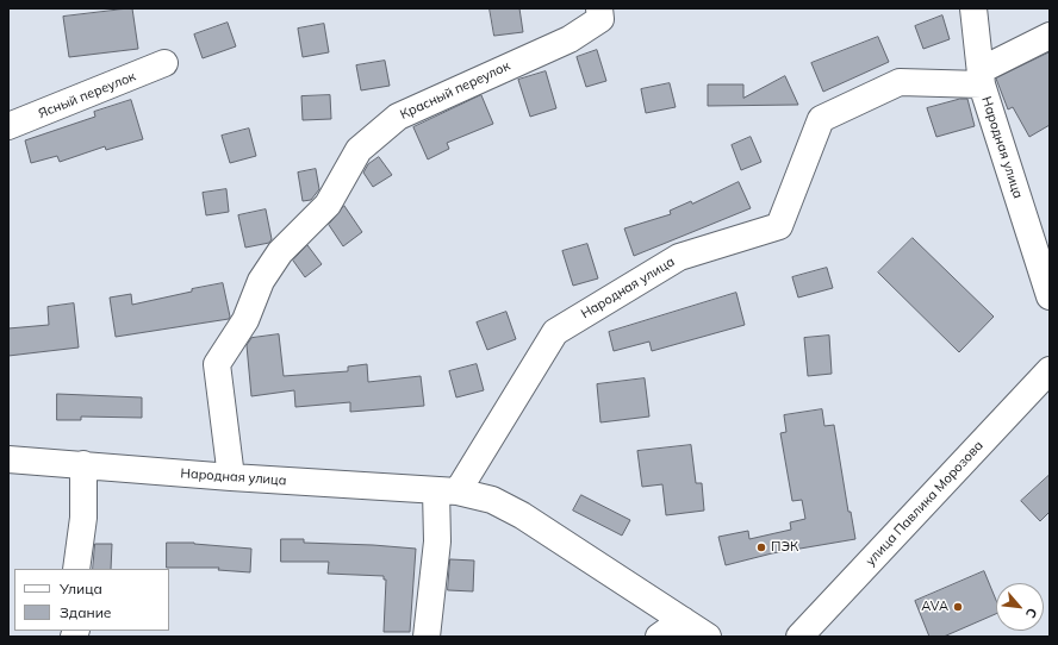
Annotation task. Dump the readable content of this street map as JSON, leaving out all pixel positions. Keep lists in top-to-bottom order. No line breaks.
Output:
{"streets":{"street":["Красный переулок","Ясный переулок","Народная улица","улица Павлика Морозова"]},"crossings":[["Красный переулок","Народная улица"]],"places":["ПЭК","AVA"],"legend":["Улица","Здание"],"north":"bottom right"}
